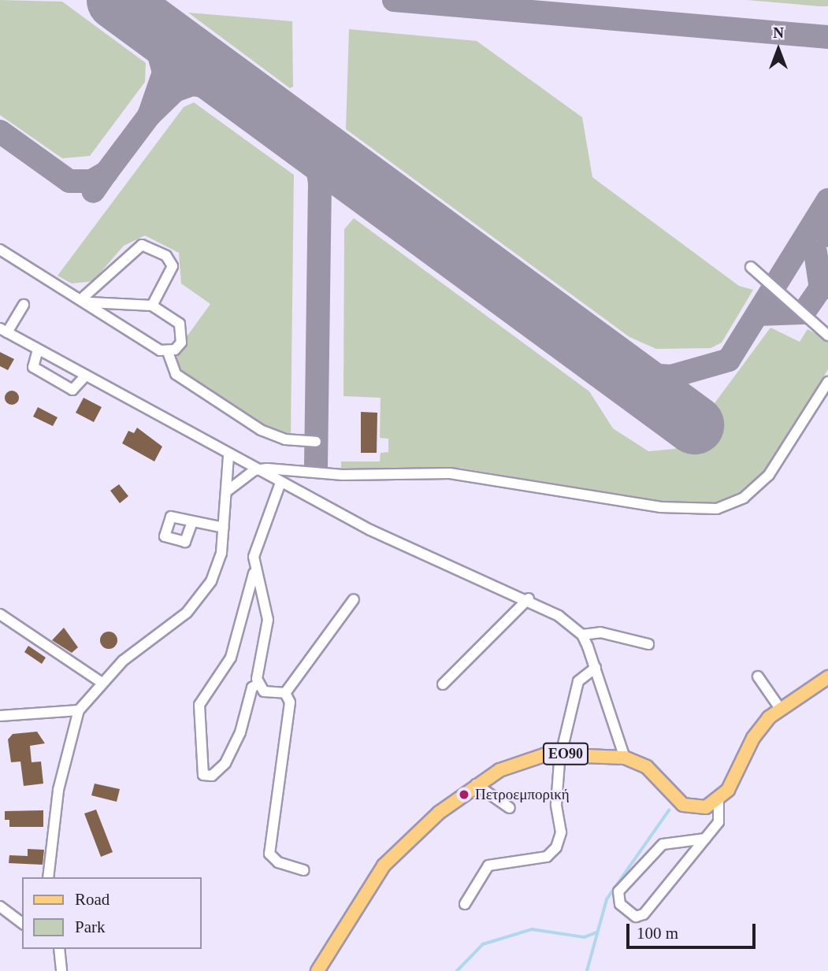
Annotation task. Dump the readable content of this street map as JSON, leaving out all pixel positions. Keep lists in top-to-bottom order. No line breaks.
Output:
{"streets":{"main road":["ΕΟ90"]},"places":["Πετροεμπορική"],"legend":["Road","Park"],"scale_bar":"100 m","north":"top"}
